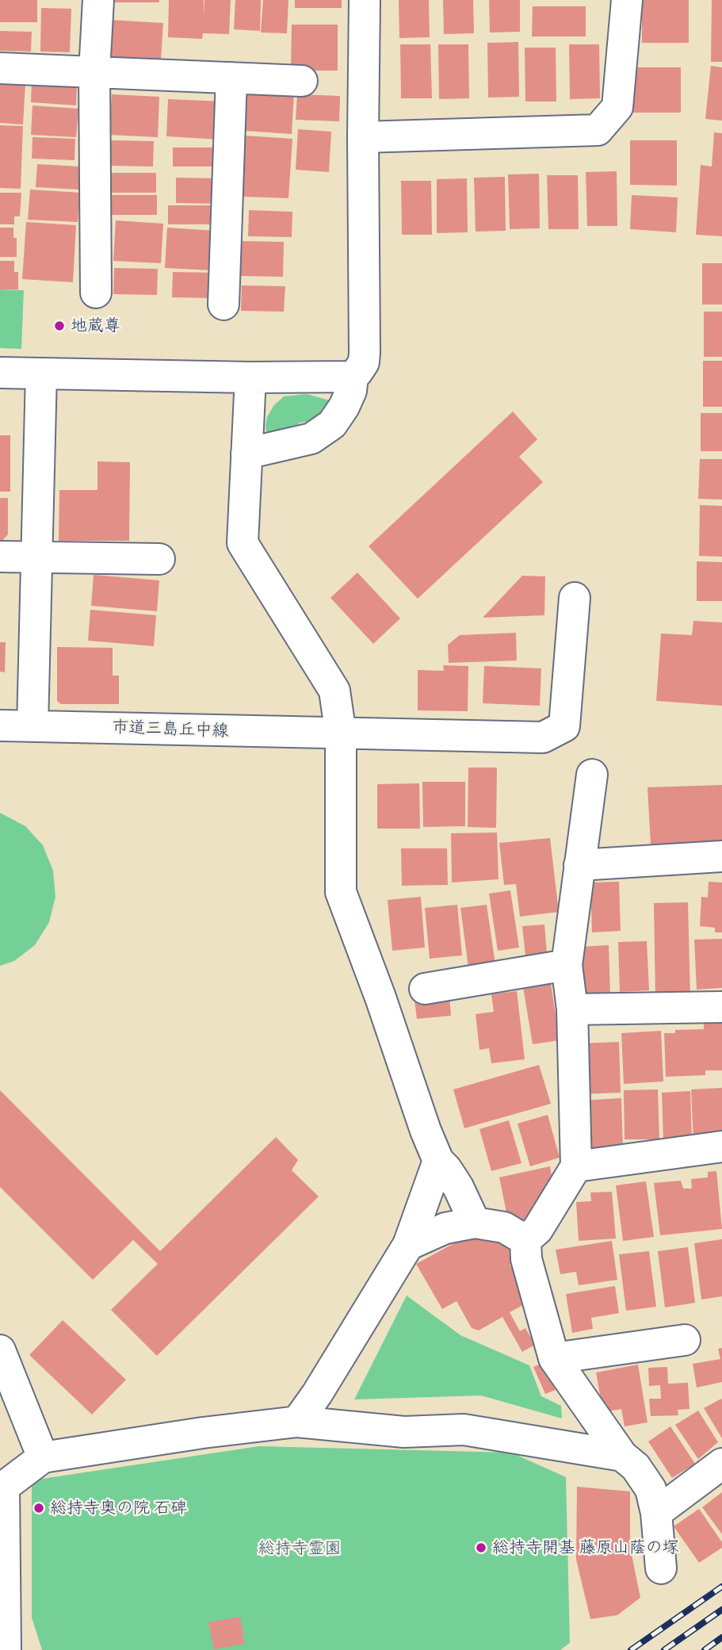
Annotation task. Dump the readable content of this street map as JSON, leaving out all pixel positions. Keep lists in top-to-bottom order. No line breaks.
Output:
{"streets":{"street":["市道三島丘中線"]},"parks":["総持寺霊園"],"places":["地蔵尊","総持寺奥の院 石碑","総持寺開基 藤原山蔭の塚"]}
